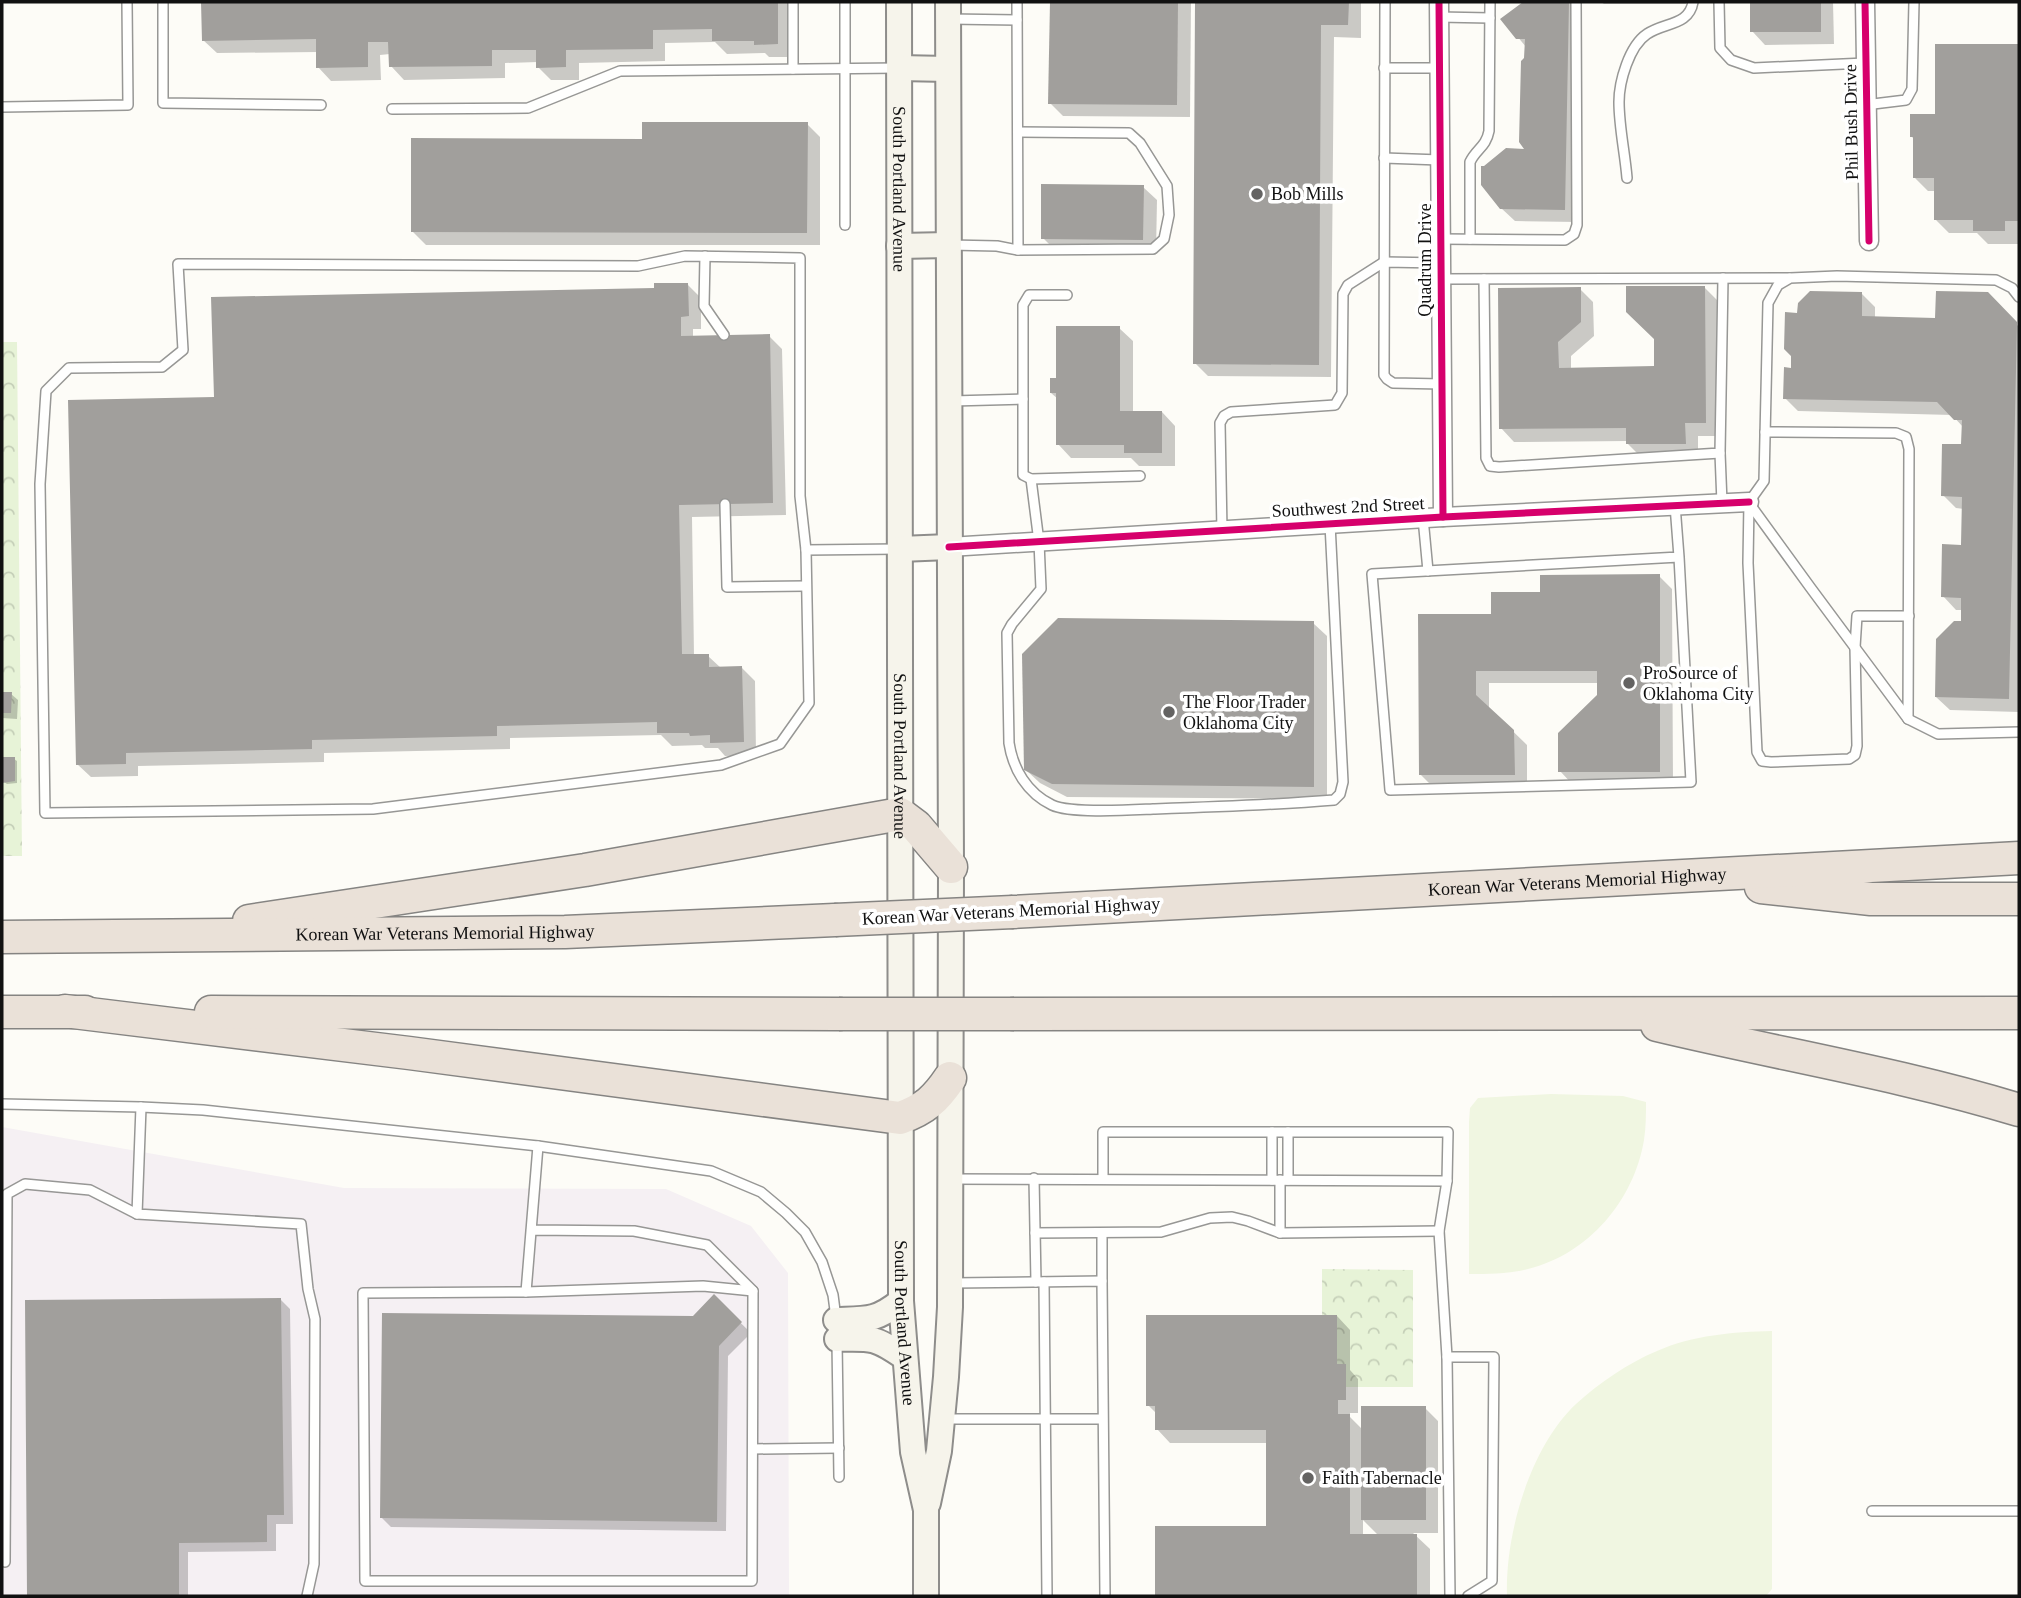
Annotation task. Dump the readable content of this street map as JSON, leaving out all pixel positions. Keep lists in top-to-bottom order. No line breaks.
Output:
{"streets":{"highway":["Korean War Veterans Memorial Highway"],"main road":["South Portland Avenue"],"street":["Phil Bush Drive","Quadrum Drive","Southwest 2nd Street"]},"crossings":[["South Portland Avenue","Southwest 2nd Street"],["Quadrum Drive","Southwest 2nd Street"]],"places":["Bob Mills","ProSource of Oklahoma City","The Floor Trader Oklahoma City","Faith Tabernacle"]}
